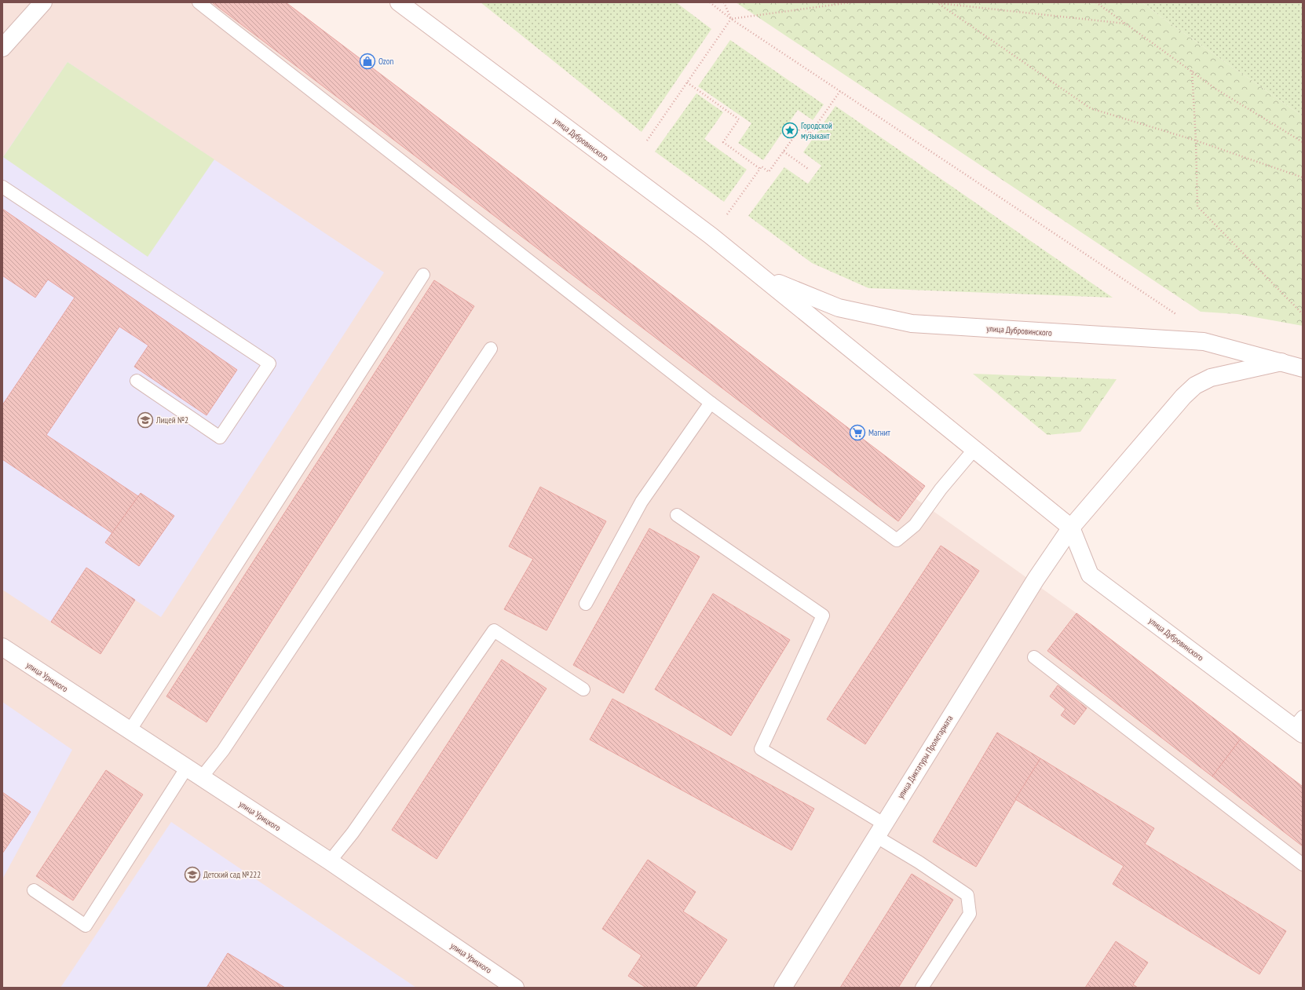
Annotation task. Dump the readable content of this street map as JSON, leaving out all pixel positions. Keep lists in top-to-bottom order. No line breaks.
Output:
{"streets":{"main road":["улица Дубровинского","улица Урицкого","улица Диктатуры Пролетариата"]},"crossings":[["улица Дубровинского","улица Диктатуры Пролетариата"]],"places":{"shop":["Ozon"],"place":["Городской музыкант"],"school or university":["Лицей №2","Детский сад №222"],"supermarket":["Магнит"]}}
